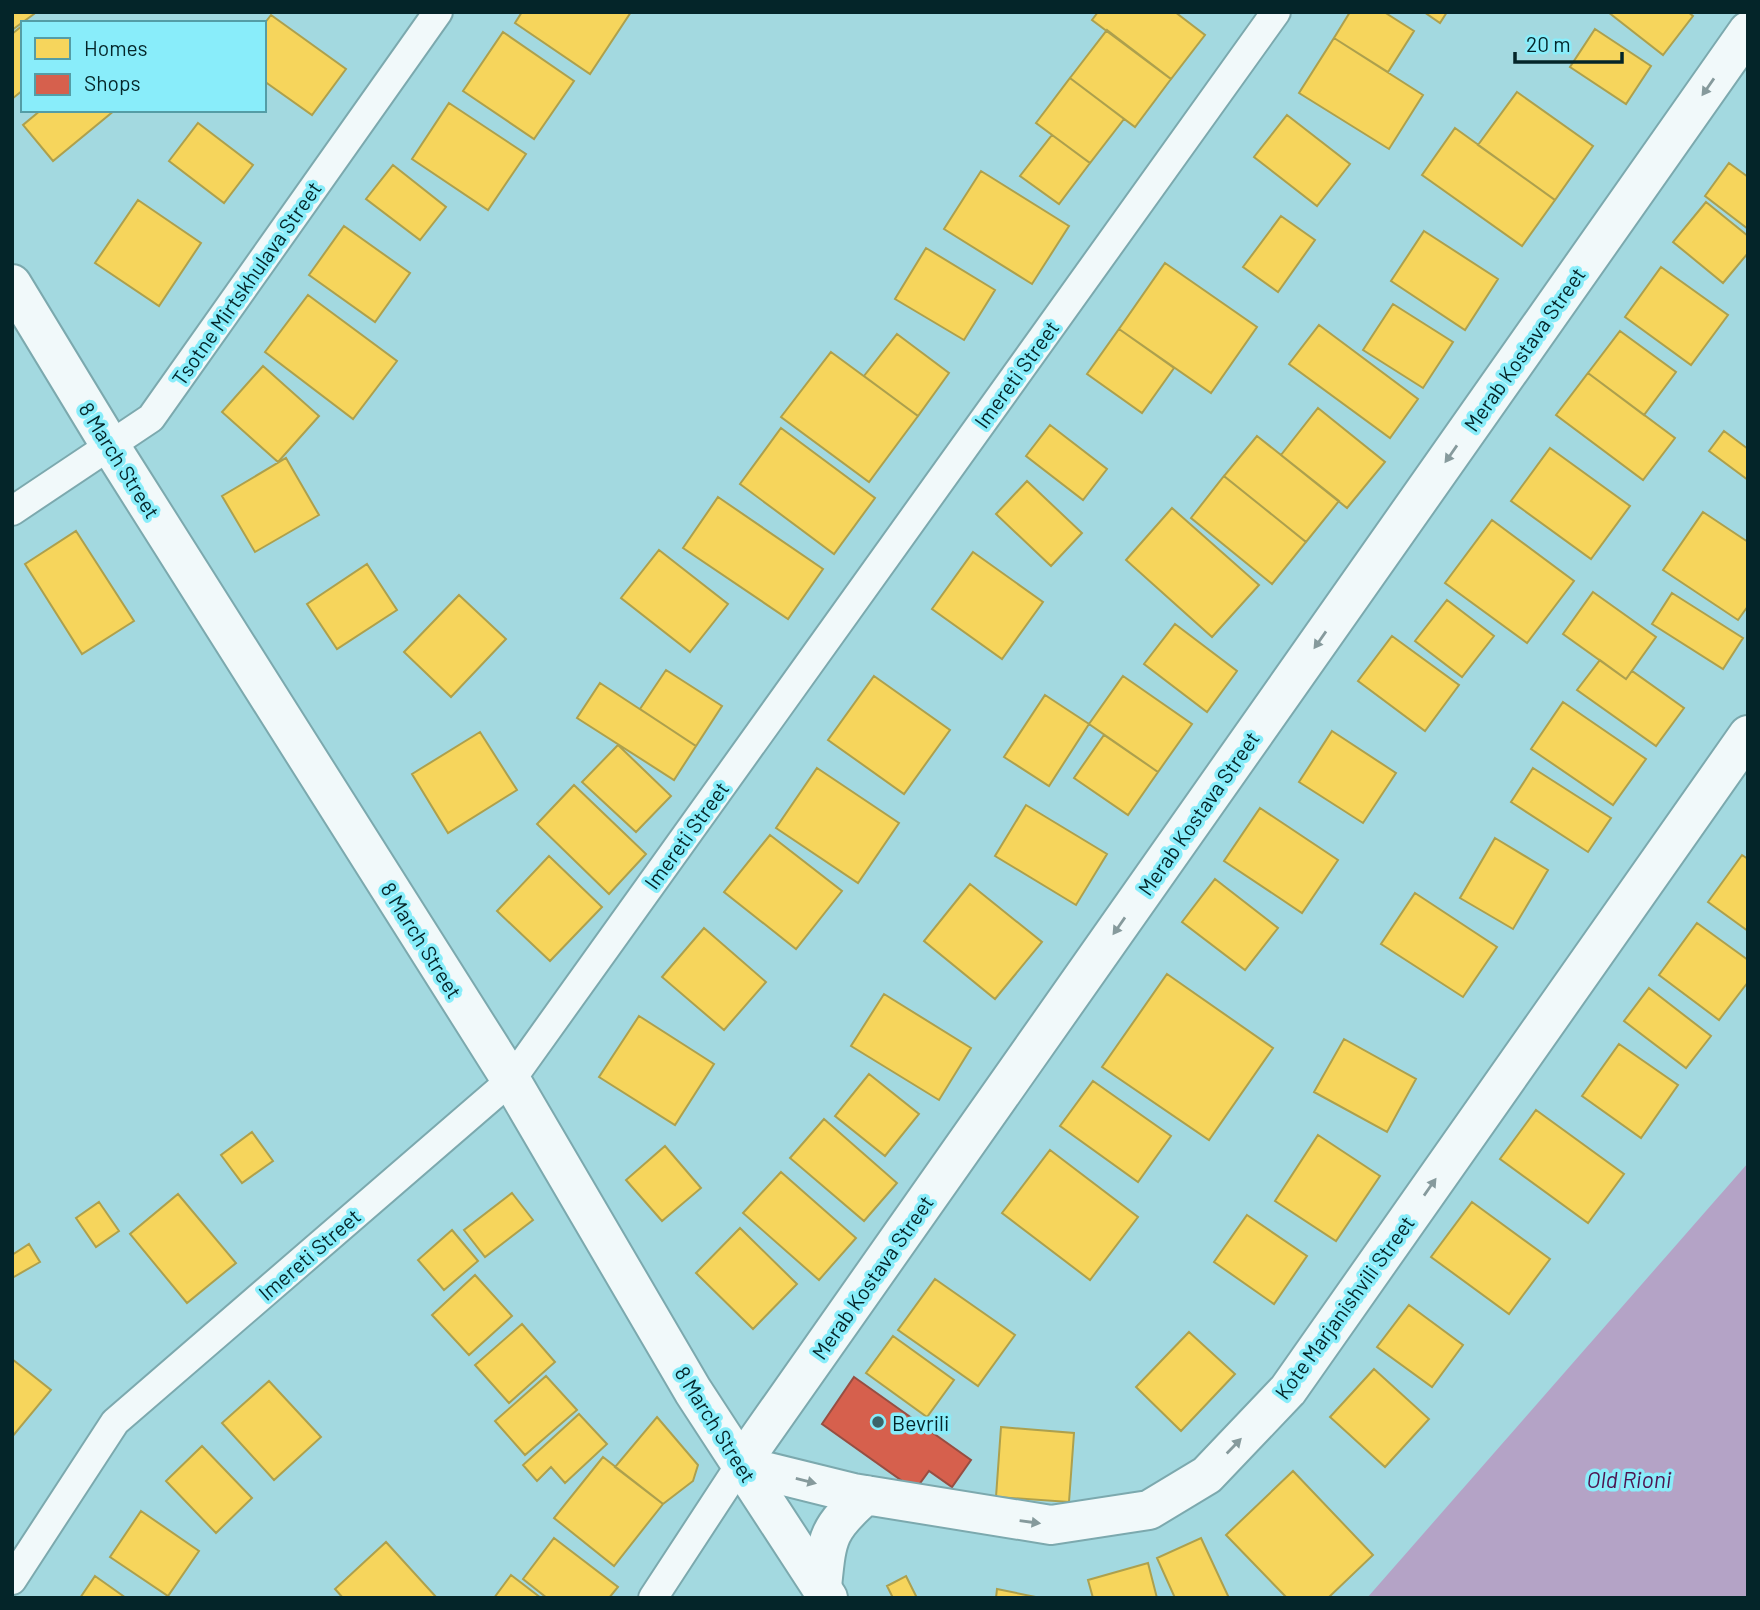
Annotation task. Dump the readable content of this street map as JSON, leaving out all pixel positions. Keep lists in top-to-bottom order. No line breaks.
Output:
{"streets":{"main road":["Merab Kostava Street","8 March Street","Kote Marjanishvili Street"],"street":["Tsotne Mirtskhulava Street","Imereti Street"]},"crossings":[["Tsotne Mirtskhulava Street","8 March Street"],["Merab Kostava Street","8 March Street"],["Merab Kostava Street","Kote Marjanishvili Street"],["Imereti Street","8 March Street"],["8 March Street","Kote Marjanishvili Street"]],"one_way":["Merab Kostava Street","Kote Marjanishvili Street"],"water":["Old Rioni"],"places":["Bevrili"],"legend":["Homes","Shops"],"scale_bar":"20 m"}
